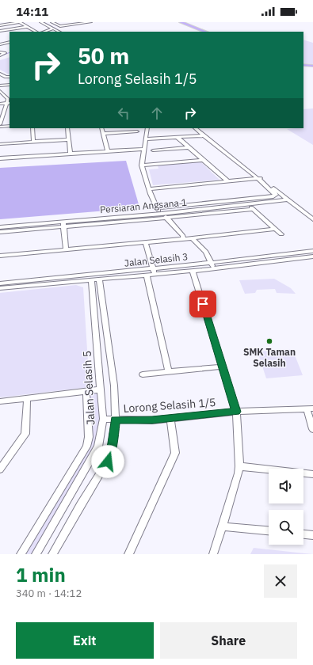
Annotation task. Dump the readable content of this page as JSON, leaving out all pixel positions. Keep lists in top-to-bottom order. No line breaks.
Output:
{"streets":{"street":["Persiaran Angsana 1","Jalan Selasih 3","Jalan Selasih 5","Lorong Selasih 1/5"]},"crossings":[["Jalan Selasih 3","Jalan Selasih 5"],["Jalan Selasih 5","Lorong Selasih 1/5"]],"places":["SMK Taman Selasih"],"page":{"status":"14:11","turn":["50 m","Lorong Selasih 1/5"],"heading":["1 min","340 m · 14:12"],"buttons":["Exit","Share"]}}
